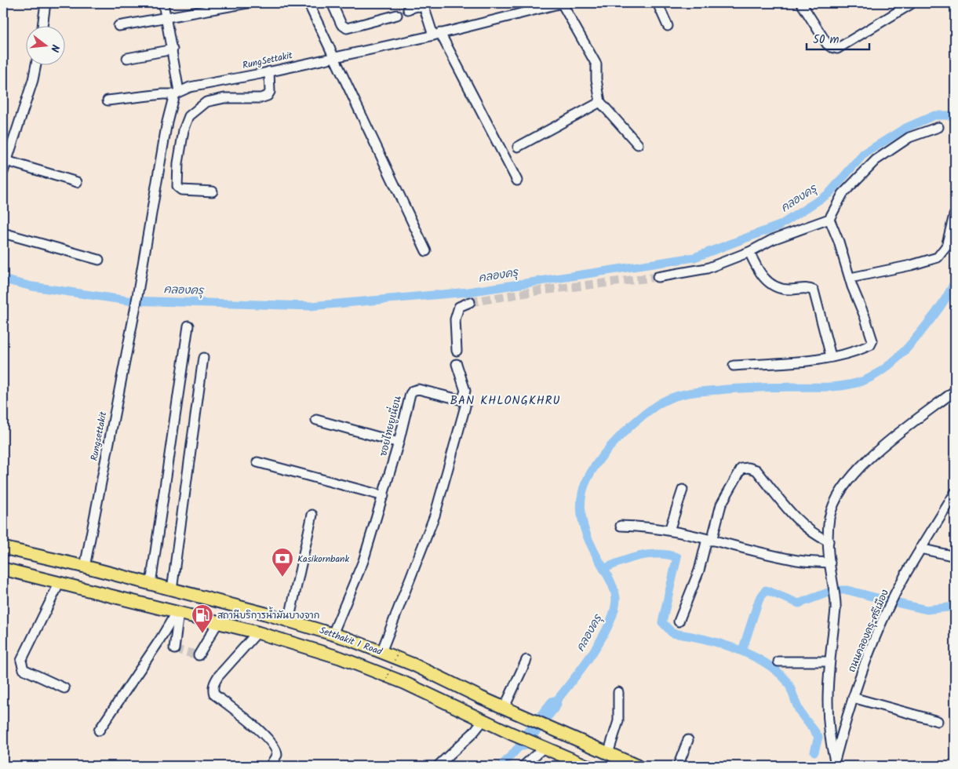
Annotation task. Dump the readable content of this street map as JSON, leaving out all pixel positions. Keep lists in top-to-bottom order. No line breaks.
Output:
{"streets":{"main road":["Setthakit 1 Road"],"street":["RungSettakit","ซอยไทยยูเนี่ยน","Rungsettakit","ถนนคลองครุ-ศรีเมือง"]},"crossings":[["RungSettakit","Rungsettakit"],["ซอยไทยยูเนี่ยน","Setthakit 1 Road"],["Rungsettakit","Setthakit 1 Road"]],"districts":["BAN KHLONGKHRU"],"water":["คลองครุ"],"places":{"bank":["Kasikornbank"],"fuel station":["สถานีบริการน้ำมันบางจาก"]},"scale_bar":"50 m","north":"right"}
